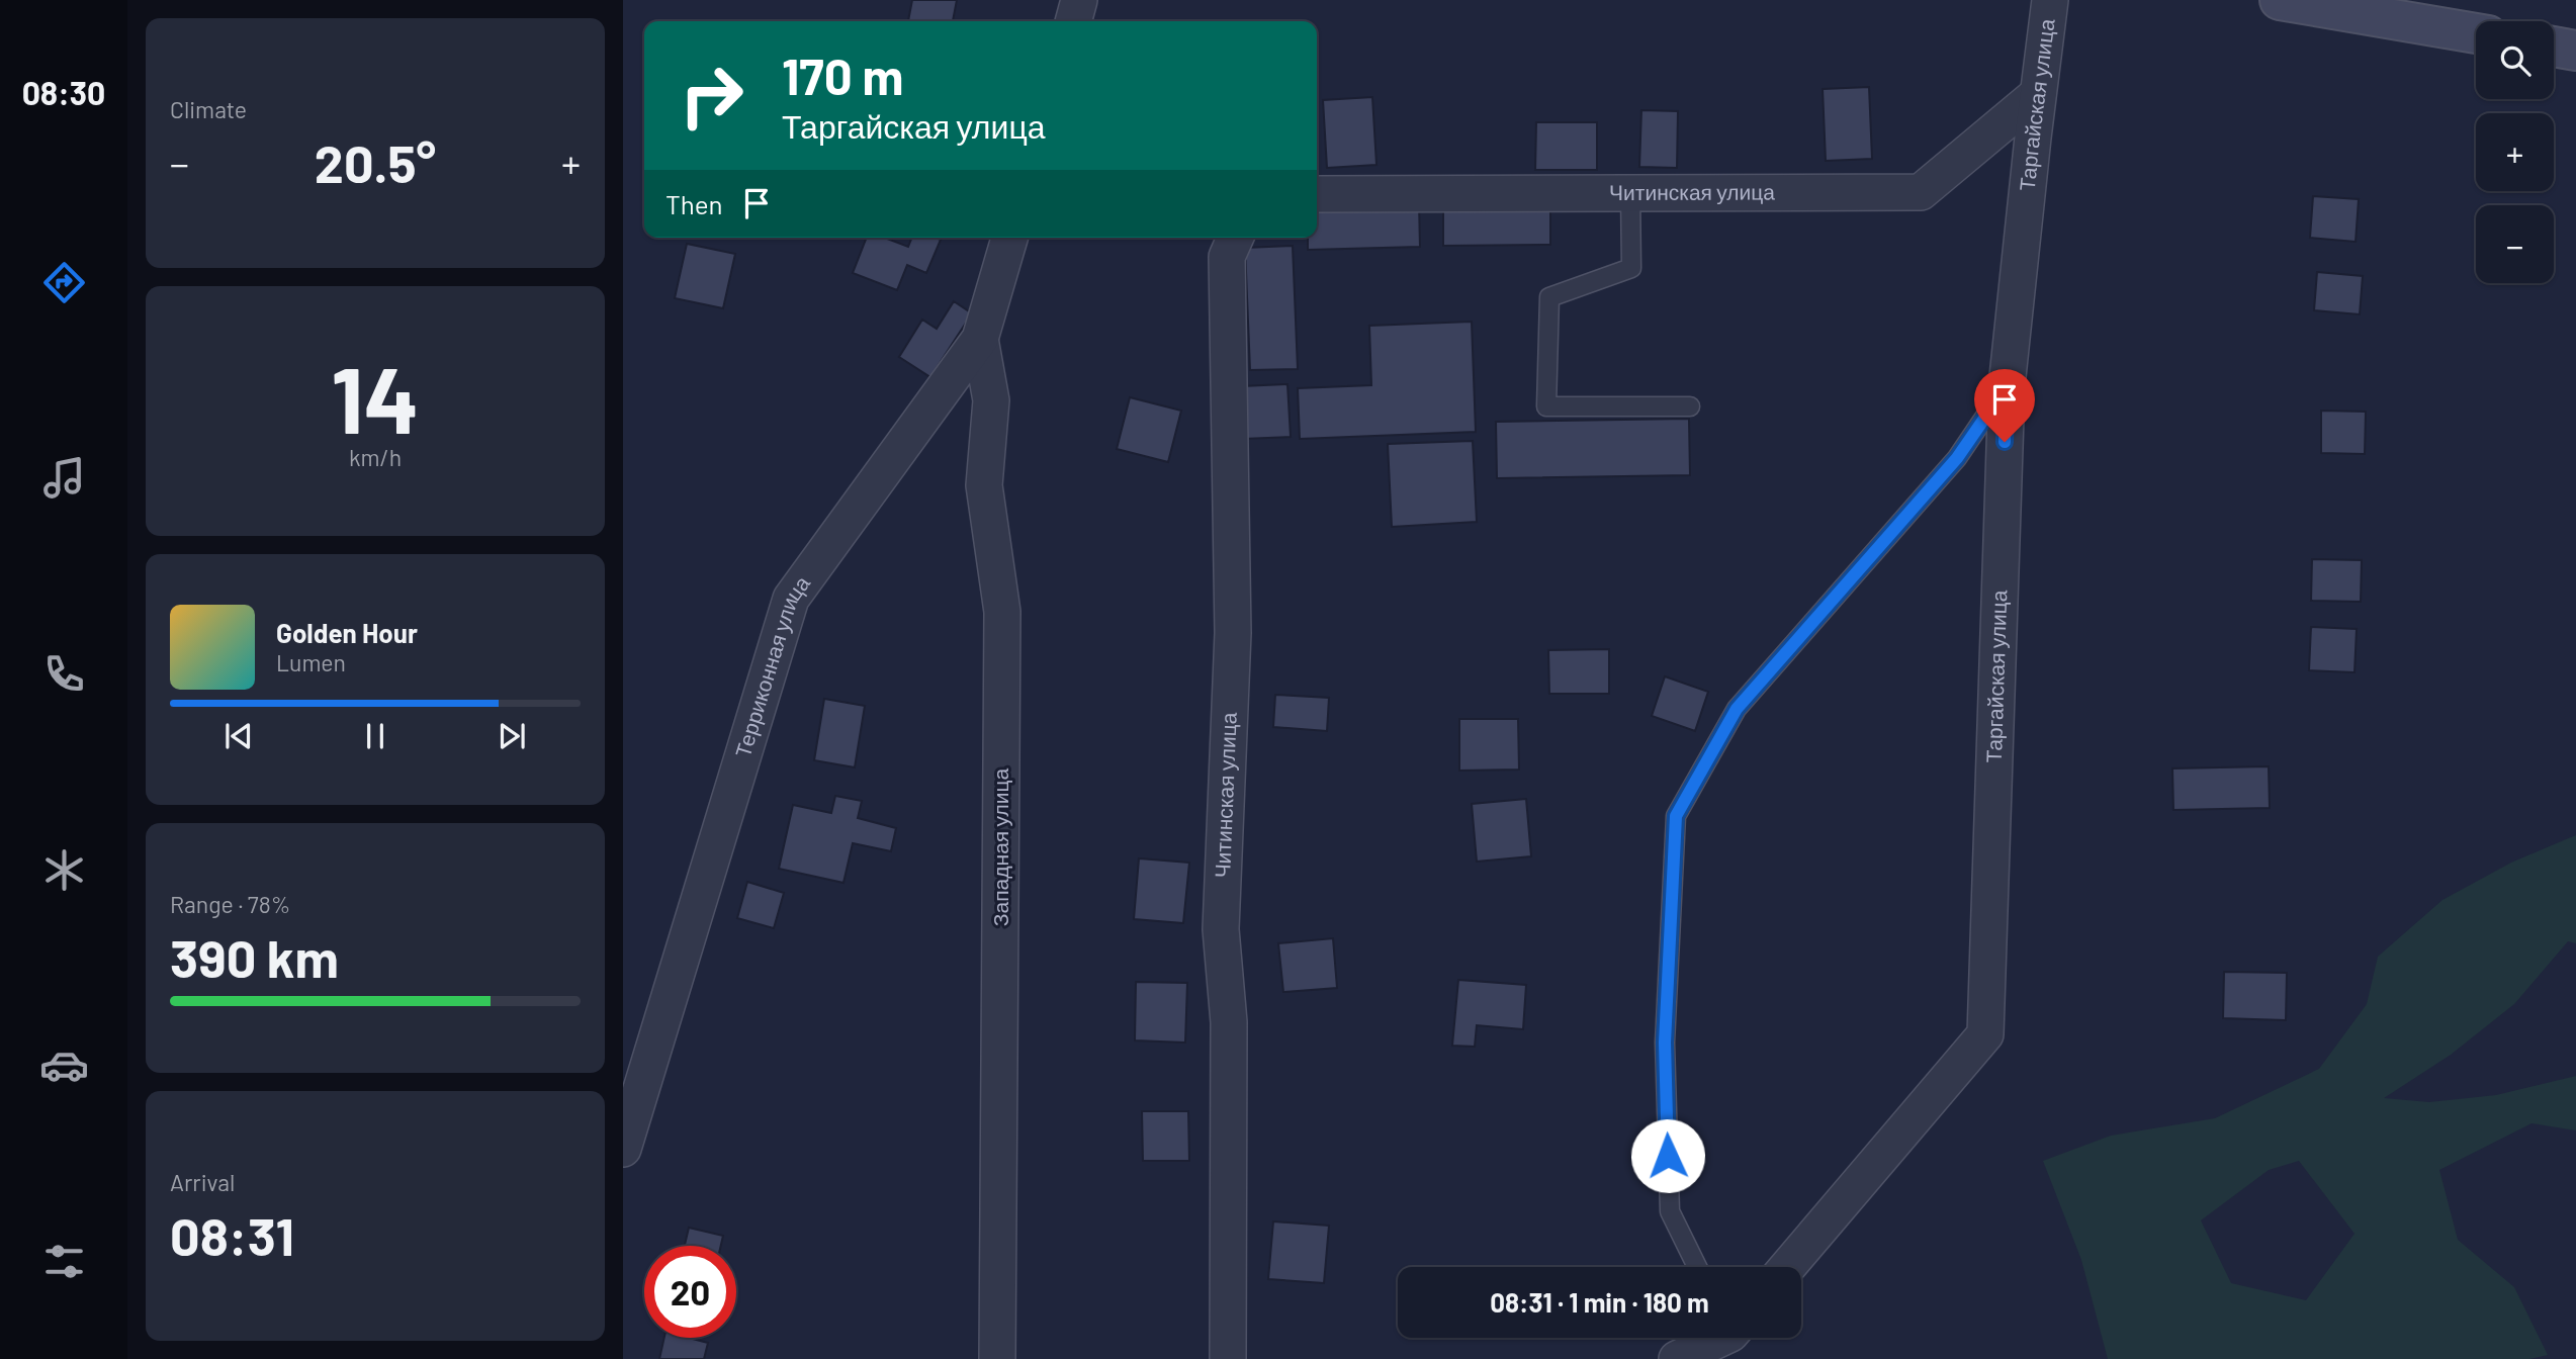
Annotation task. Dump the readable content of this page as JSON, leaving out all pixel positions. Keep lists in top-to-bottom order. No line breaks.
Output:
{"streets":{"street":["Таргайская улица","Читинская улица","Терриконная улица","Западная улица"]},"crossings":[["Таргайская улица","Читинская улица"],["Терриконная улица","Западная улица"]],"page":{"tabs":"08:30","tile":["Climate",["14","km/h"],["Range · 78%","390 km"],["Arrival","08:31"]],"map_buttons":["+","−"],"turn":["170 m","Таргайская улица"],"heat":["−","20.5°","+"],"then":"Then","song":["Golden Hour","Lumen"],"limit":"20","trip":"08:31 · 1 min · 180 m"}}
